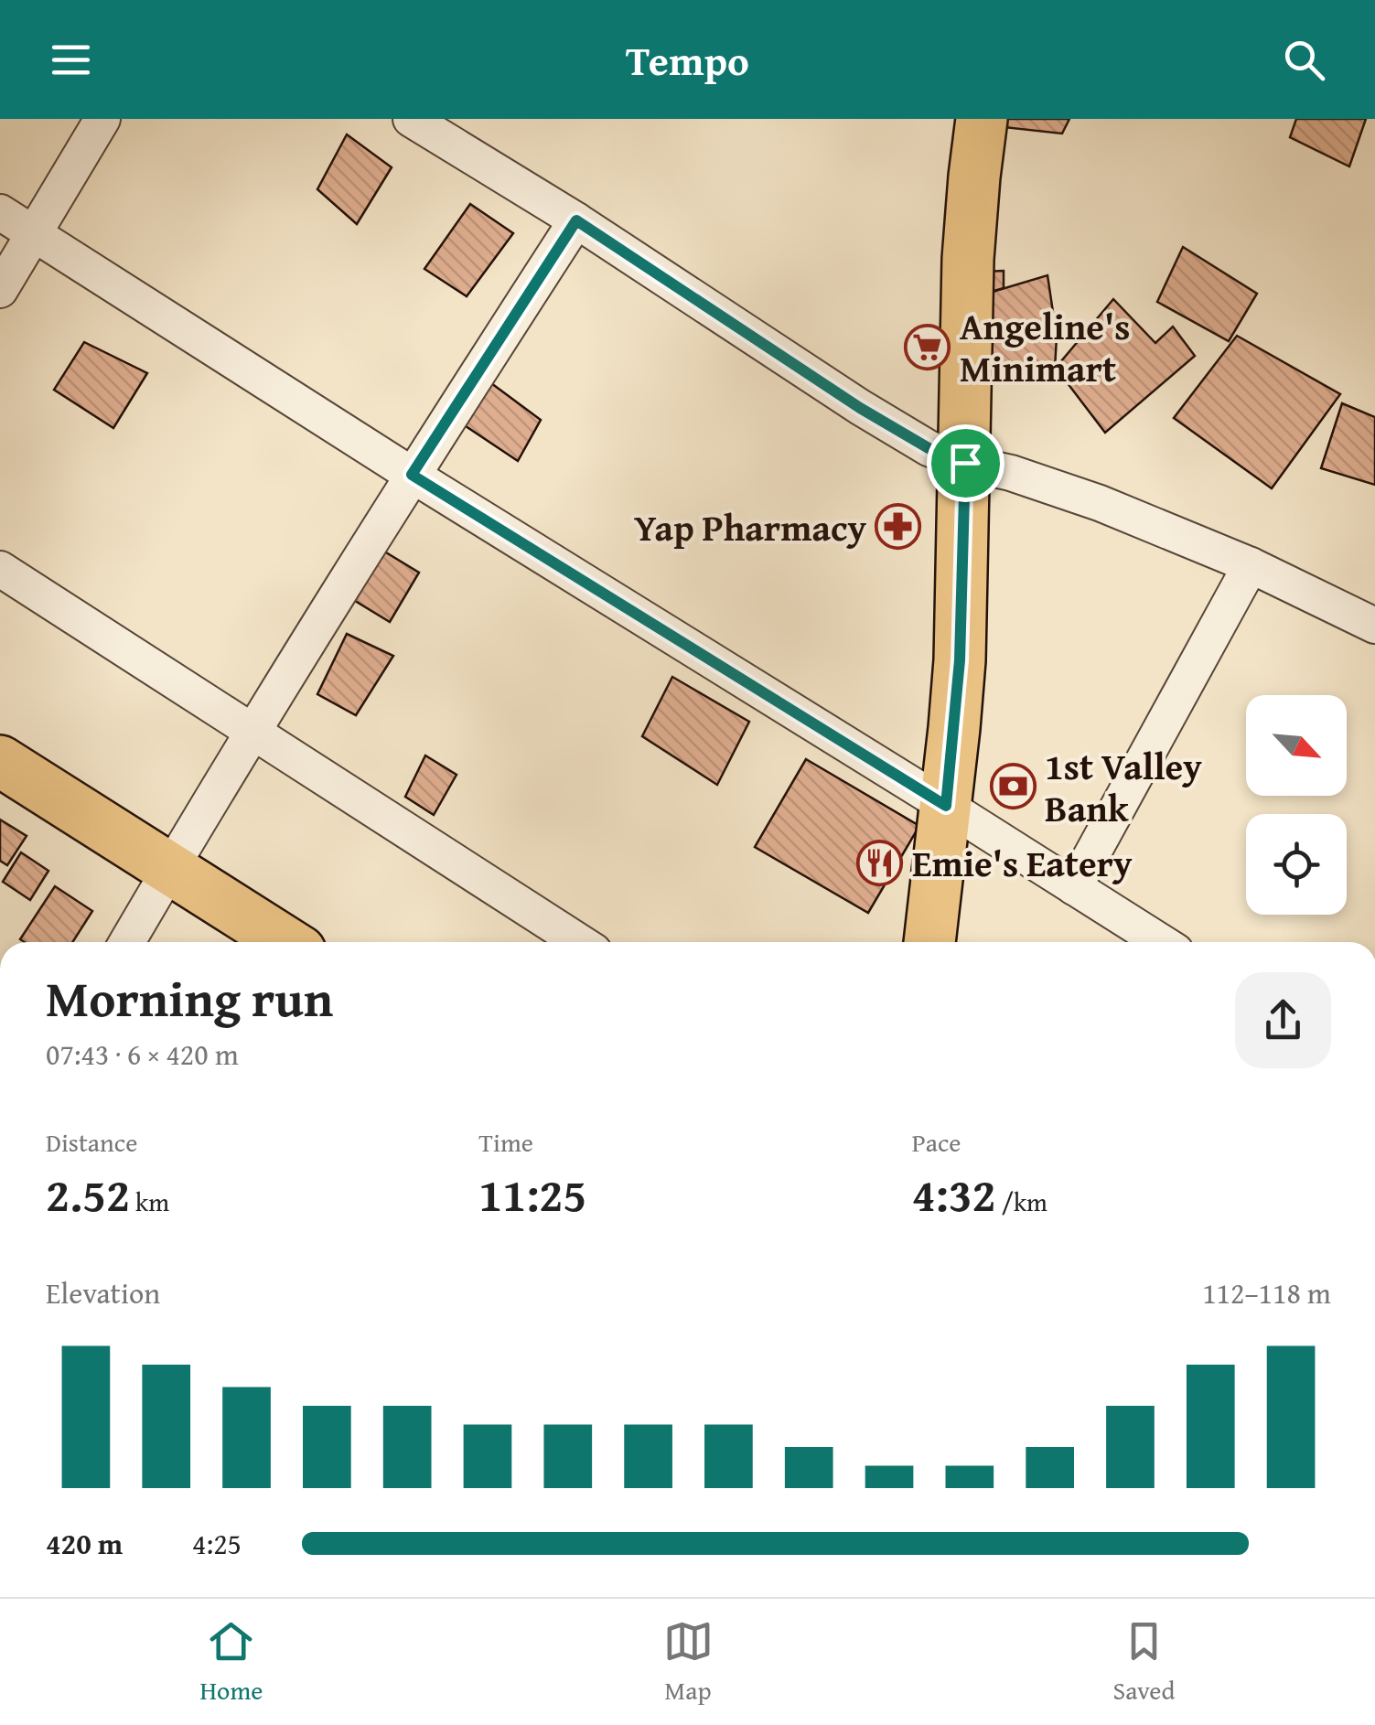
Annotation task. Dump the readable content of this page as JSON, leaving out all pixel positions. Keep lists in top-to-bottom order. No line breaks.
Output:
{"places":{"supermarket":["Angeline's Minimart"],"pharmacy":["Yap Pharmacy"],"bank":["1st Valley Bank"],"restaurant":["Emie's Eatery"]},"north":"bottom right","page":{"header":"Tempo","heading":["Morning run","07:43 · 6 × 420 m"],"stats":[["Distance","2.52 km"],["Time","11:25"],["Pace","4:32 /km"]],"chart":["Elevation","112–118 m"],"list":[{"name":"420 m","note":"4:25"}],"tabs":["Home","Map","Saved"]}}
